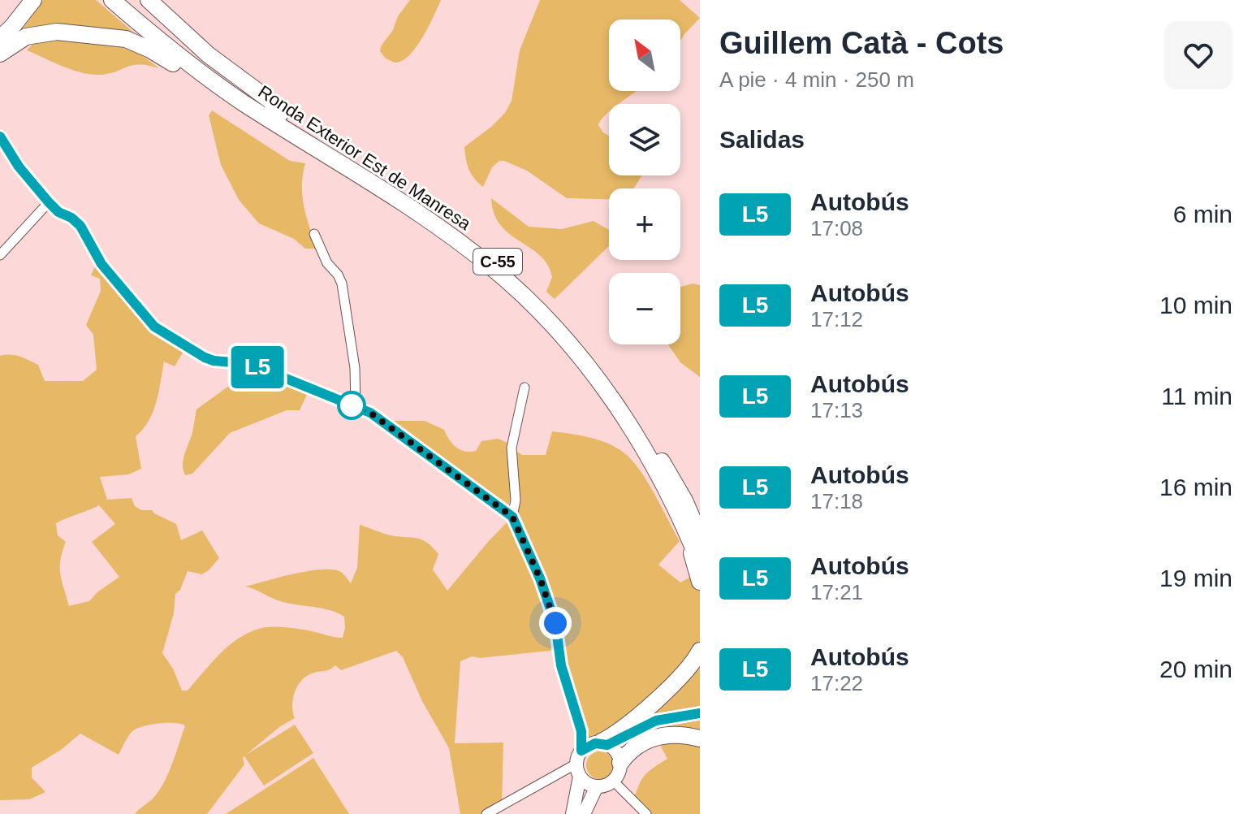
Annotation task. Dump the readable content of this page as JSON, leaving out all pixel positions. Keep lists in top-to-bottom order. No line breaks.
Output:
{"streets":{"highway":["Ronda Exterior Est de Manresa","C-55"]},"lines":["bus line L5"],"north":"top left","page":{"on_map":"L5","heading":[["Guillem Catà - Cots","A pie · 4 min · 250 m"],"Salidas"],"map_buttons":["+","−"],"list":[{"mark":"L5","name":"Autobús","note":"17:08","value":"6 min"},{"mark":"L5","name":"Autobús","note":"17:12","value":"10 min"},{"mark":"L5","name":"Autobús","note":"17:13","value":"11 min"},{"mark":"L5","name":"Autobús","note":"17:18","value":"16 min"},{"mark":"L5","name":"Autobús","note":"17:21","value":"19 min"},{"mark":"L5","name":"Autobús","note":"17:22","value":"20 min"}]}}
